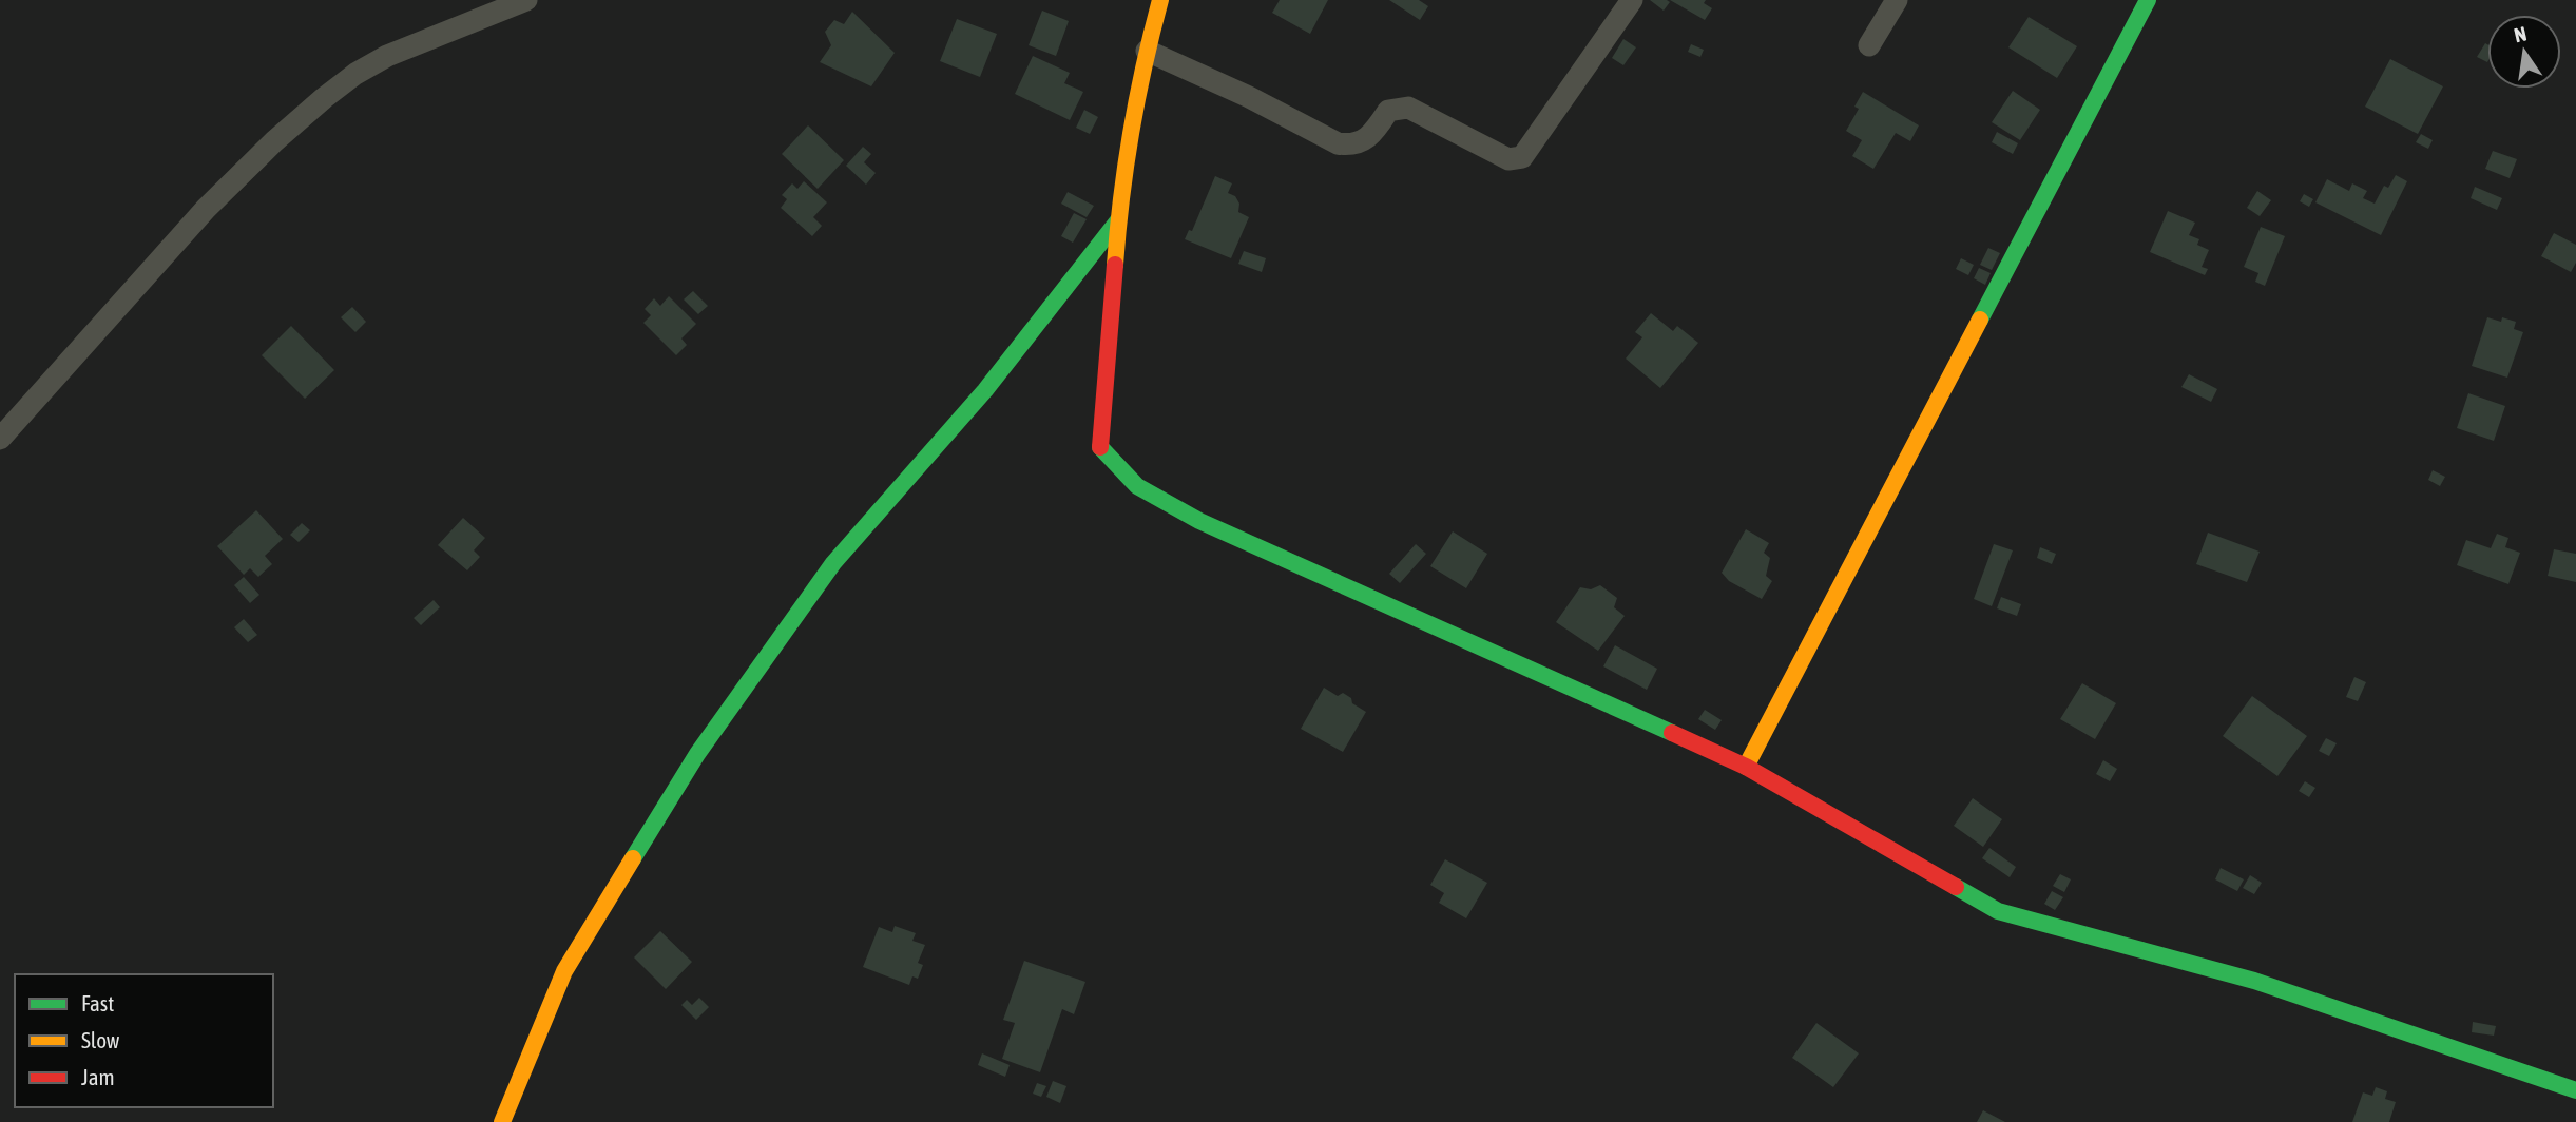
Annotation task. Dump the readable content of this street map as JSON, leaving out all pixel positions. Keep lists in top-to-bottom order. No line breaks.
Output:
{"legend":["Fast","Slow","Jam"],"north":"top"}
